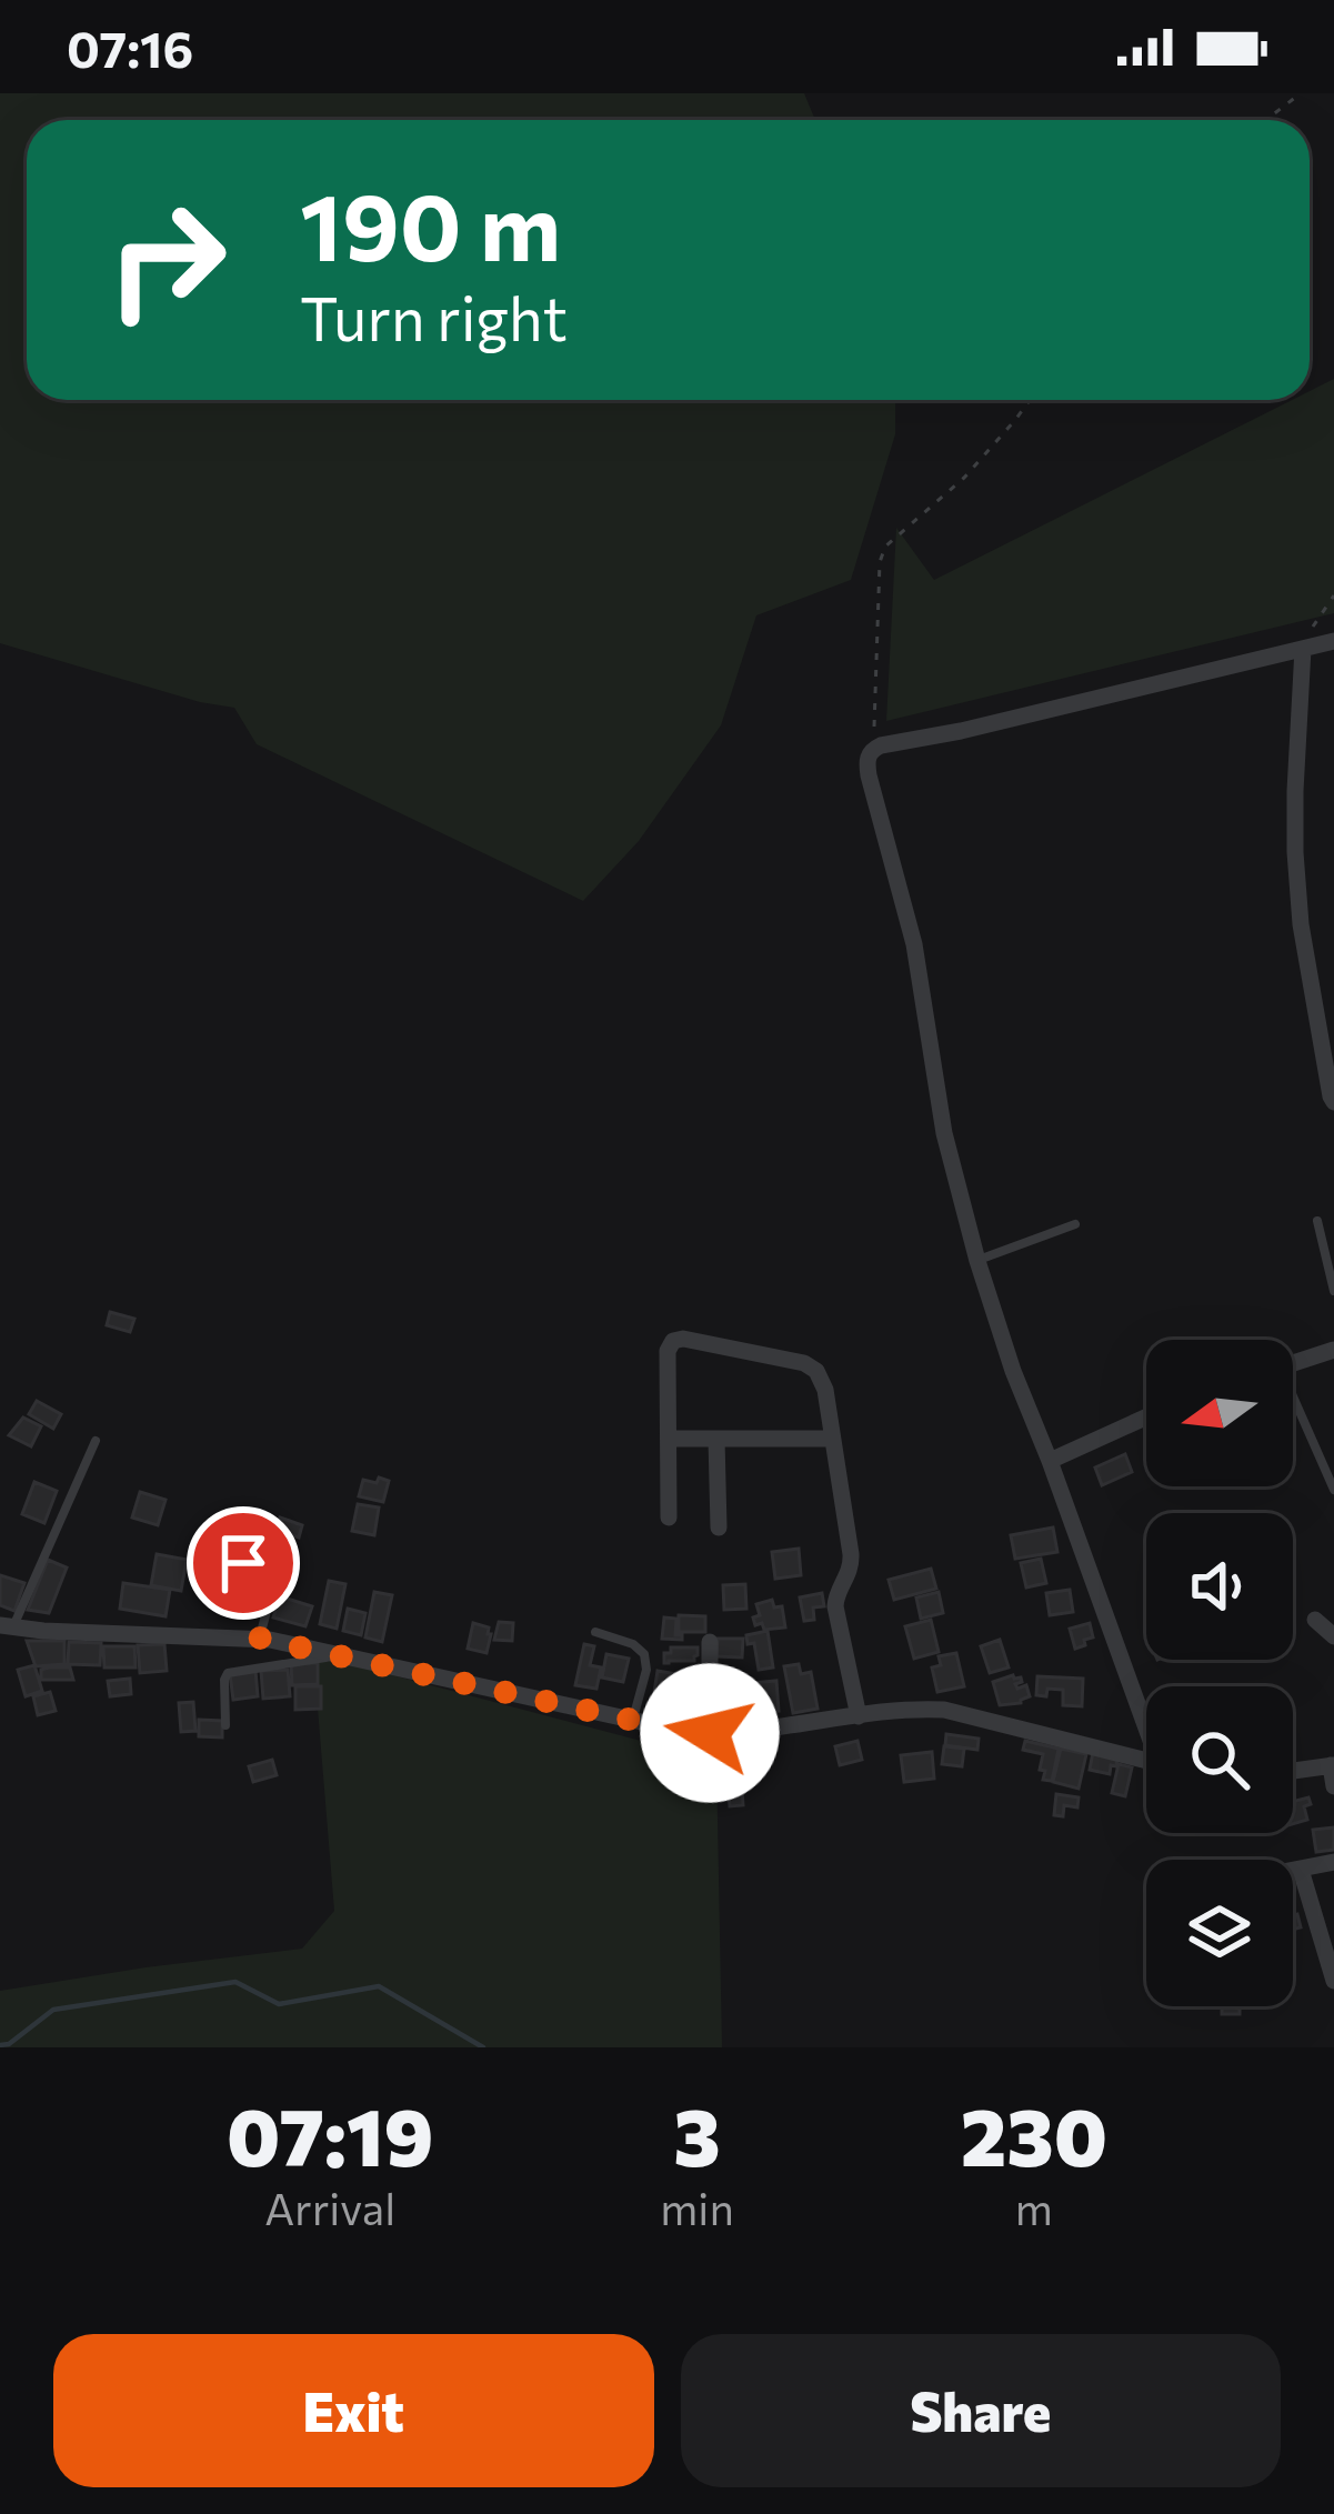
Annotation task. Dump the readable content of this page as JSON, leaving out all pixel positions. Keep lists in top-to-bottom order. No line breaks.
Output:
{"north":"left","page":{"status":"07:16","turn":["190 m","Turn right"],"eta":["07:19","Arrival","3","min","230","m"],"buttons":["Exit","Share"]}}
